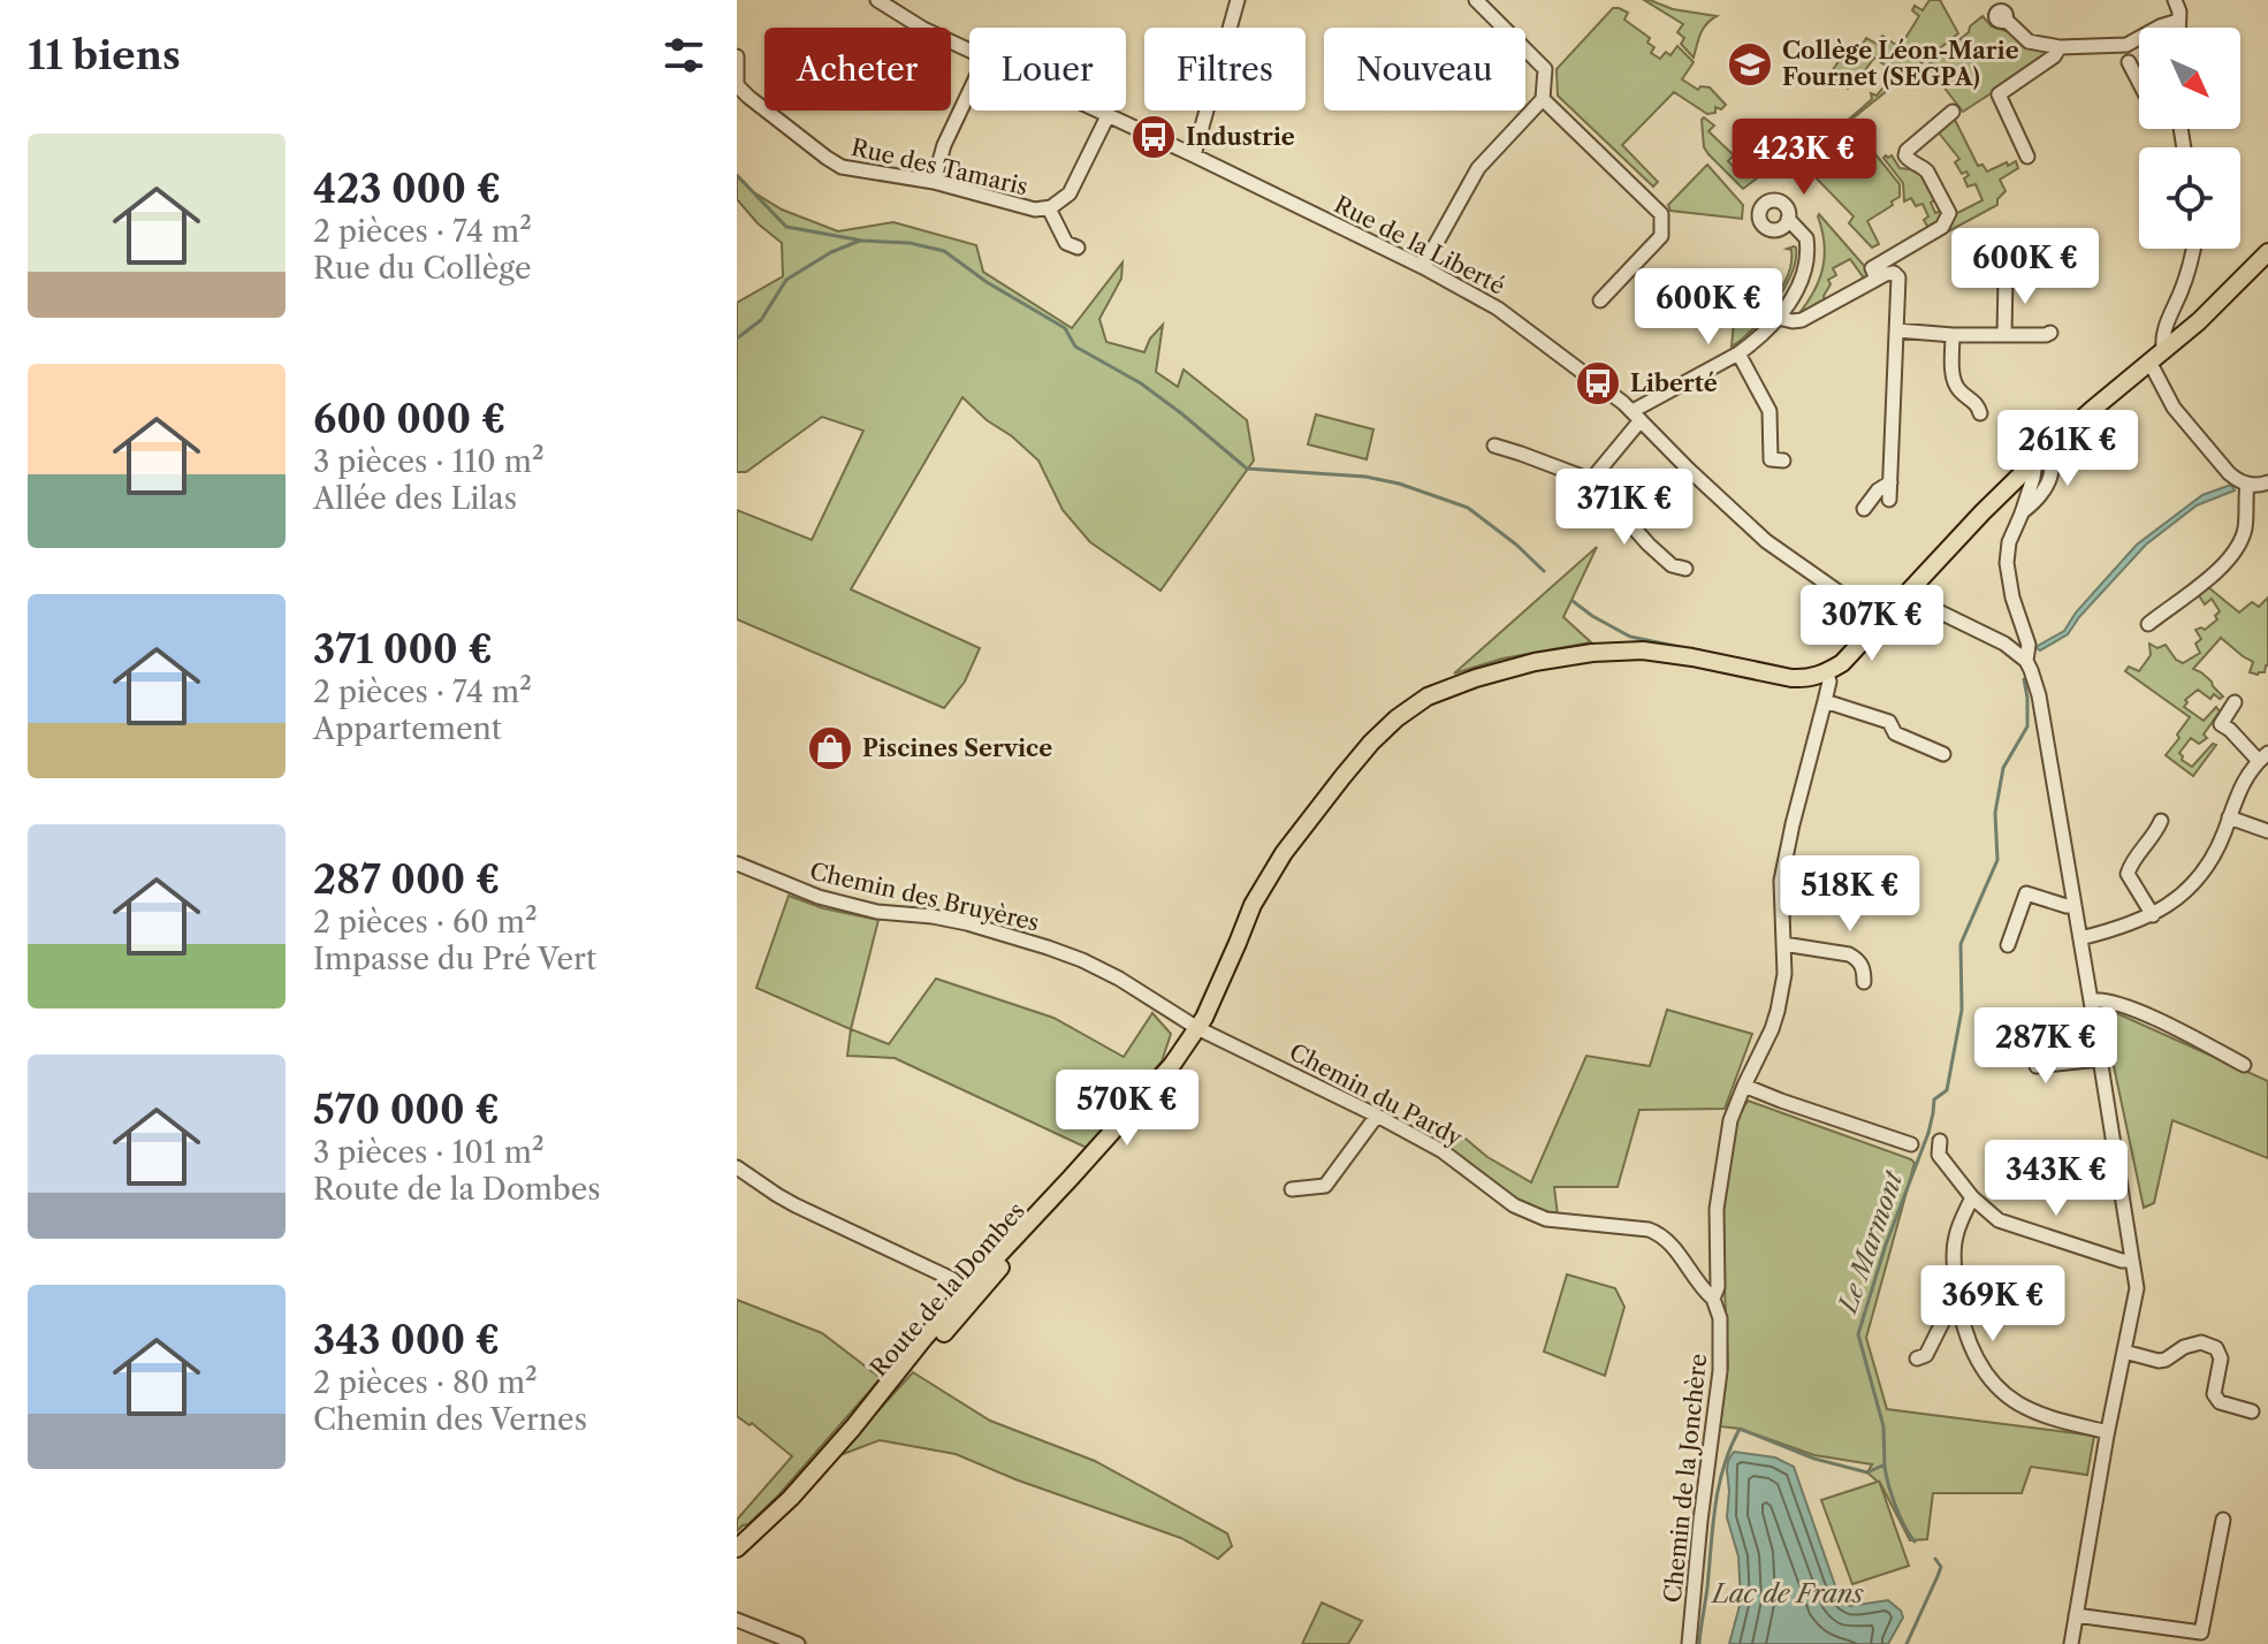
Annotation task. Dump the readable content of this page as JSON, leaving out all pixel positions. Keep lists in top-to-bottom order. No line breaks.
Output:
{"streets":{"main road":["Route de la Dombes"],"street":["Rue des Tamaris","Rue de la Liberté","Chemin des Bruyères","Chemin du Pardy","Chemin de la Jonchère"]},"crossings":[["Rue des Tamaris","Rue de la Liberté"],["Chemin des Bruyères","Chemin du Pardy"],["Chemin des Bruyères","Route de la Dombes"],["Chemin du Pardy","Route de la Dombes"],["Chemin du Pardy","Chemin de la Jonchère"],["Route de la Dombes","Chemin de la Jonchère"]],"water":["Le Marmont","Lac de Frans"],"places":{"school or university":["Collège Léon-Marie Fournet (SEGPA)"],"bus stop":["Industrie","Liberté"],"shop":["Piscines Service"]},"north":"bottom right","page":{"heading":"11 biens","chip":["Acheter","Louer","Filtres","Nouveau"],"list":[{"name":"423 000 €","note":"2 pièces · 74 m² · Rue du Collège"},{"name":"600 000 €","note":"3 pièces · 110 m² · Allée des Lilas"},{"name":"371 000 €","note":"2 pièces · 74 m² · Appartement"},{"name":"287 000 €","note":"2 pièces · 60 m² · Impasse du Pré Vert"},{"name":"570 000 €","note":"3 pièces · 101 m² · Route de la Dombes"},{"name":"343 000 €","note":"2 pièces · 80 m² · Chemin des Vernes"}],"price":["423K €","600K €","600K €","261K €","371K €","307K €","518K €","287K €","570K €","343K €","369K €"]}}
